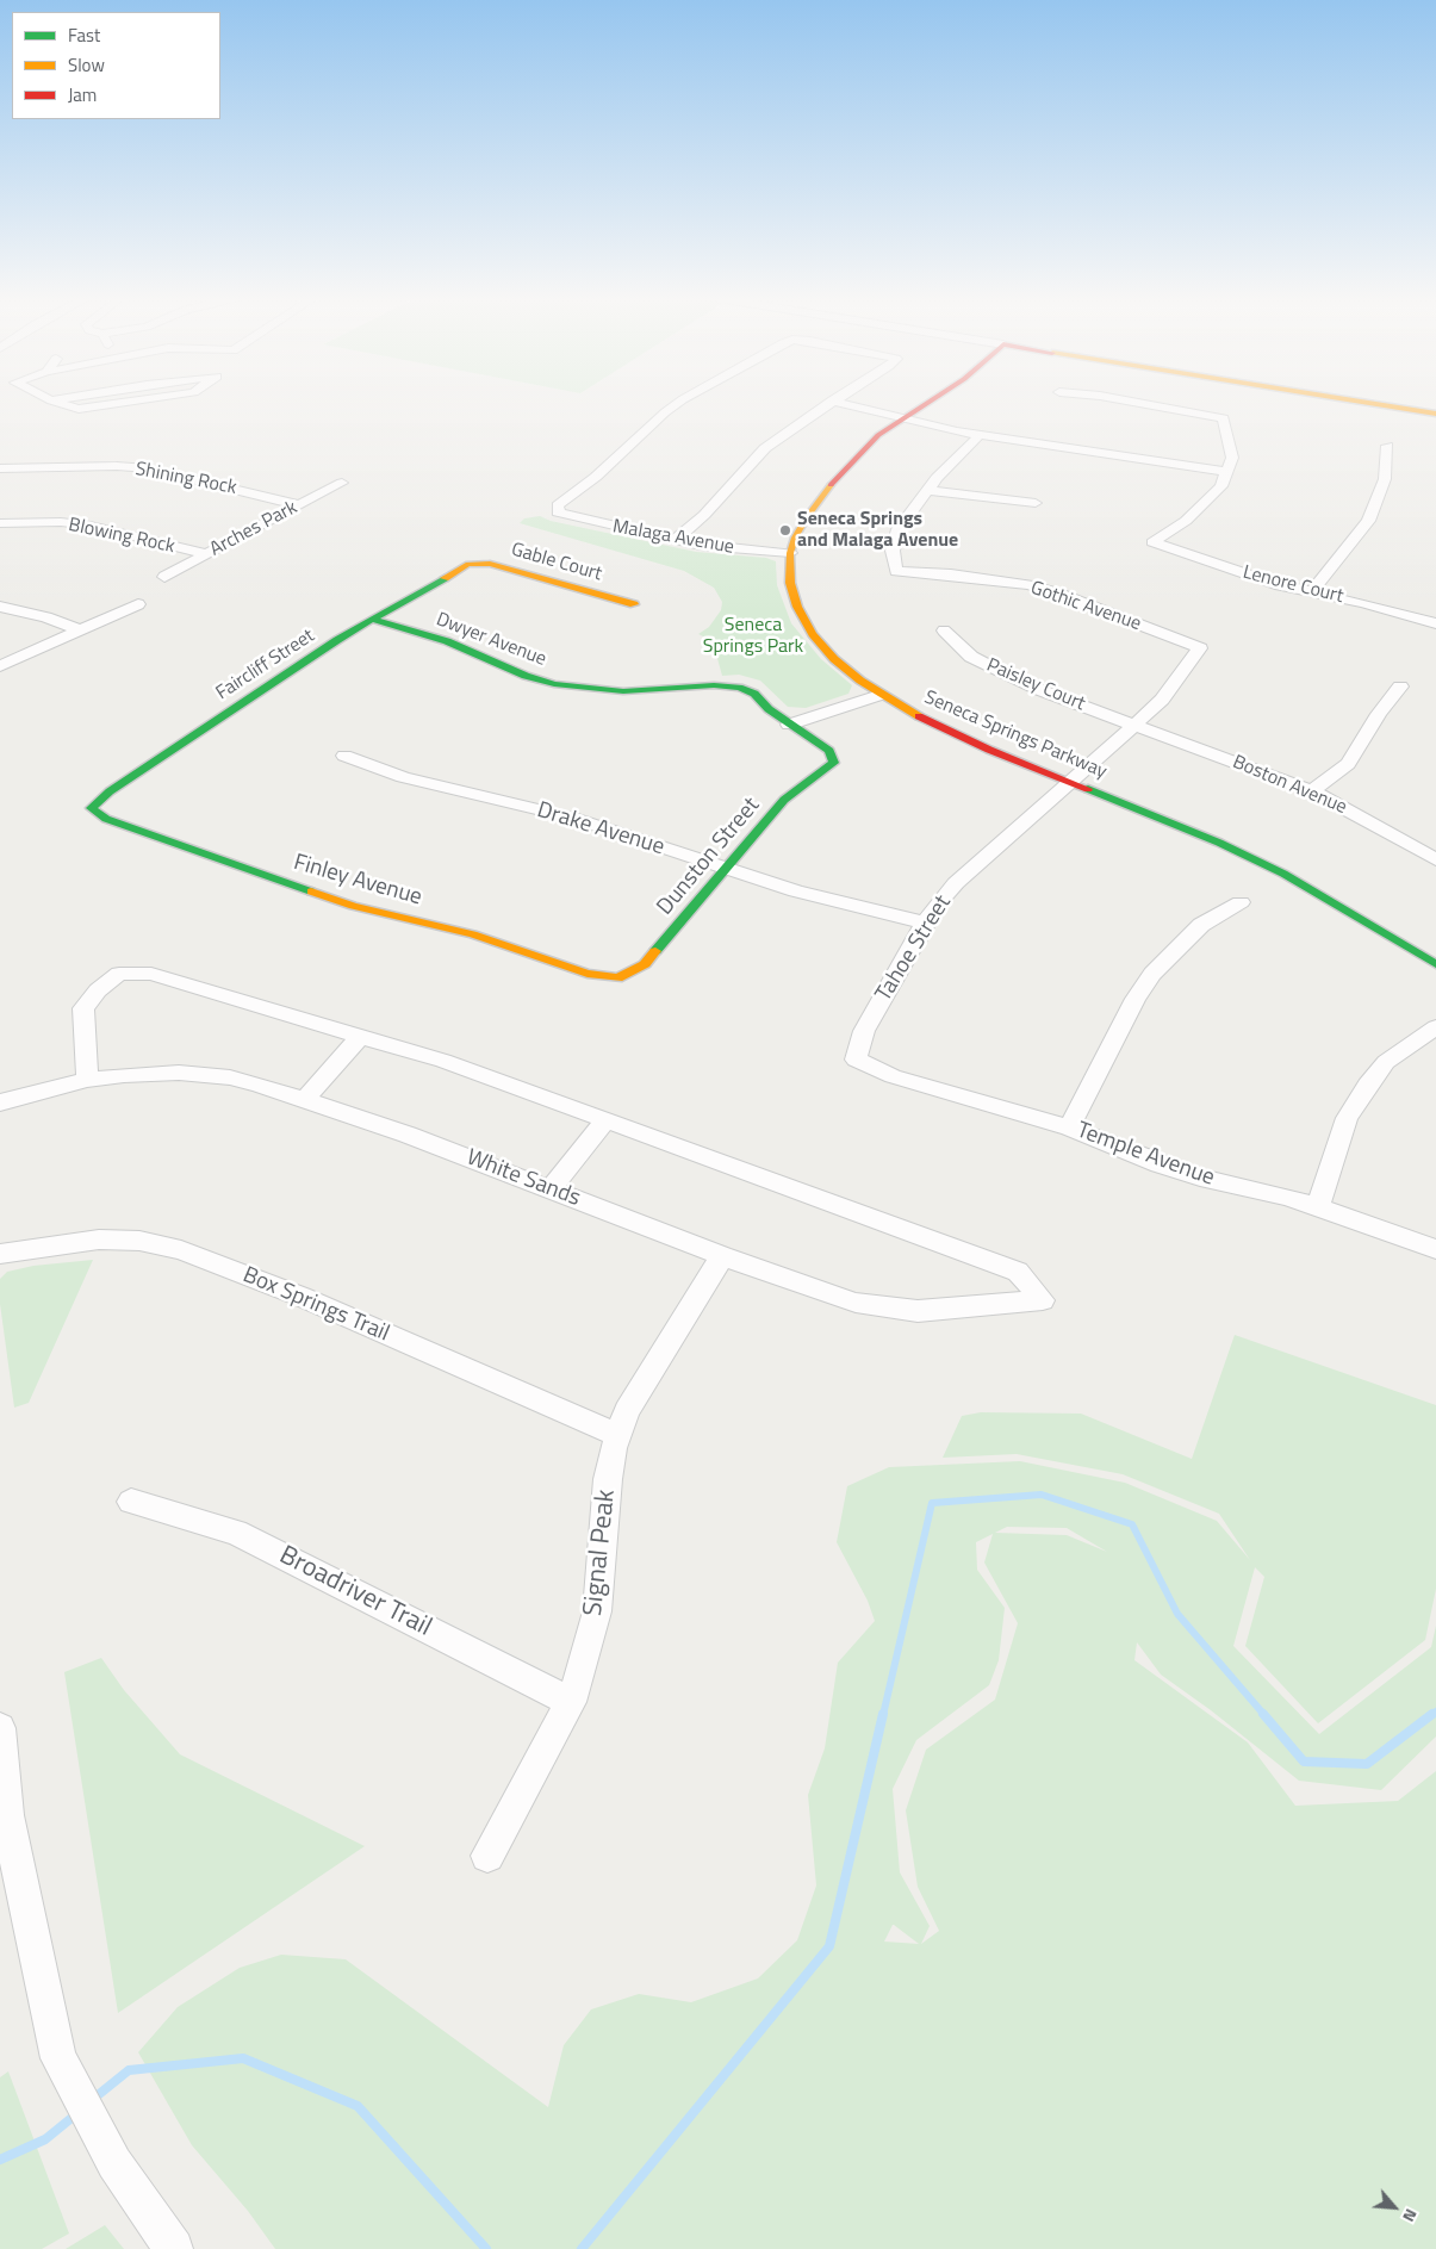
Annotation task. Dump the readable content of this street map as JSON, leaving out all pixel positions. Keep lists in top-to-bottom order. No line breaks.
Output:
{"streets":{"street":["Shining Rock","Arches Park","Blowing Rock","Malaga Avenue","Gable Court","Lenore Court","Gothic Avenue","Dwyer Avenue","Faircliff Street","Paisley Court","Seneca Springs Parkway","Boston Avenue","Drake Avenue","Dunston Street","Finley Avenue","Tahoe Street","Temple Avenue","White Sands","Box Springs Trail","Signal Peak","Broadriver Trail"]},"crossings":[["Shining Rock","Arches Park"],["Arches Park","Blowing Rock"],["Malaga Avenue","Seneca Springs Parkway"],["Gable Court","Faircliff Street"],["Gothic Avenue","Tahoe Street"],["Dwyer Avenue","Faircliff Street"],["Dwyer Avenue","Dunston Street"],["Faircliff Street","Finley Avenue"],["Paisley Court","Boston Avenue"],["Paisley Court","Tahoe Street"],["Seneca Springs Parkway","Tahoe Street"],["Boston Avenue","Tahoe Street"],["Drake Avenue","Dunston Street"],["Drake Avenue","Tahoe Street"],["Dunston Street","Finley Avenue"],["Tahoe Street","Temple Avenue"],["White Sands","Signal Peak"],["Box Springs Trail","Signal Peak"],["Signal Peak","Broadriver Trail"]],"parks":["Seneca Springs Park"],"places":["Seneca Springs and Malaga Avenue"],"legend":["Fast","Slow","Jam"],"north":"bottom right"}
